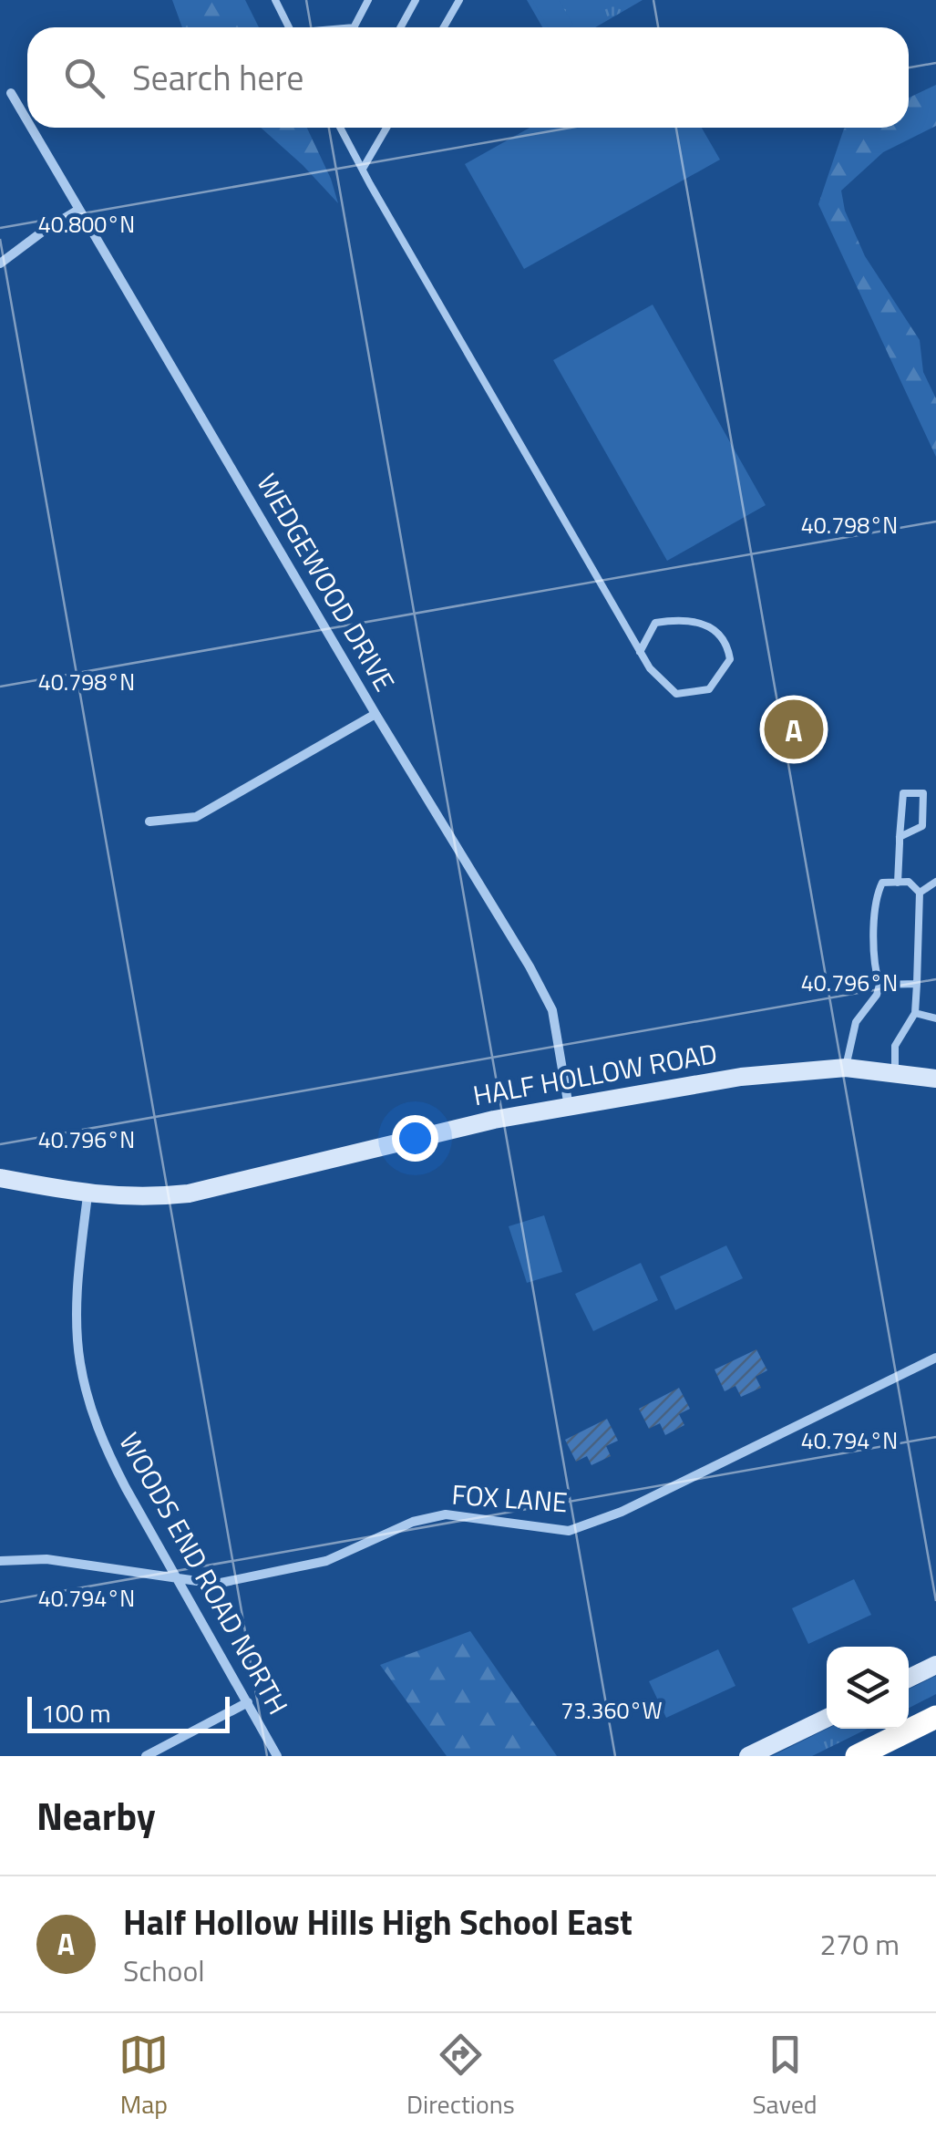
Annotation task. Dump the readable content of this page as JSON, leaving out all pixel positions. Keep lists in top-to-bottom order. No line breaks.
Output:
{"streets":{"street":["WEDGEWOOD DRIVE","HALF HOLLOW ROAD","FOX LANE","WOODS END ROAD NORTH"]},"crossings":[["WEDGEWOOD DRIVE","HALF HOLLOW ROAD"],["HALF HOLLOW ROAD","WOODS END ROAD NORTH"],["FOX LANE","WOODS END ROAD NORTH"]],"scale_bar":"100 m","page":{"search":"Search here","pins":"A","scale":"100 m","heading":"Nearby","list":[{"mark":"A","name":"Half Hollow Hills High School East","note":"School","value":"270 m"}],"nav":["Map","Directions","Saved"]},"coordinates":["40.800°N","40.798°N","40.796°N","40.794°N","73.360°W"]}
